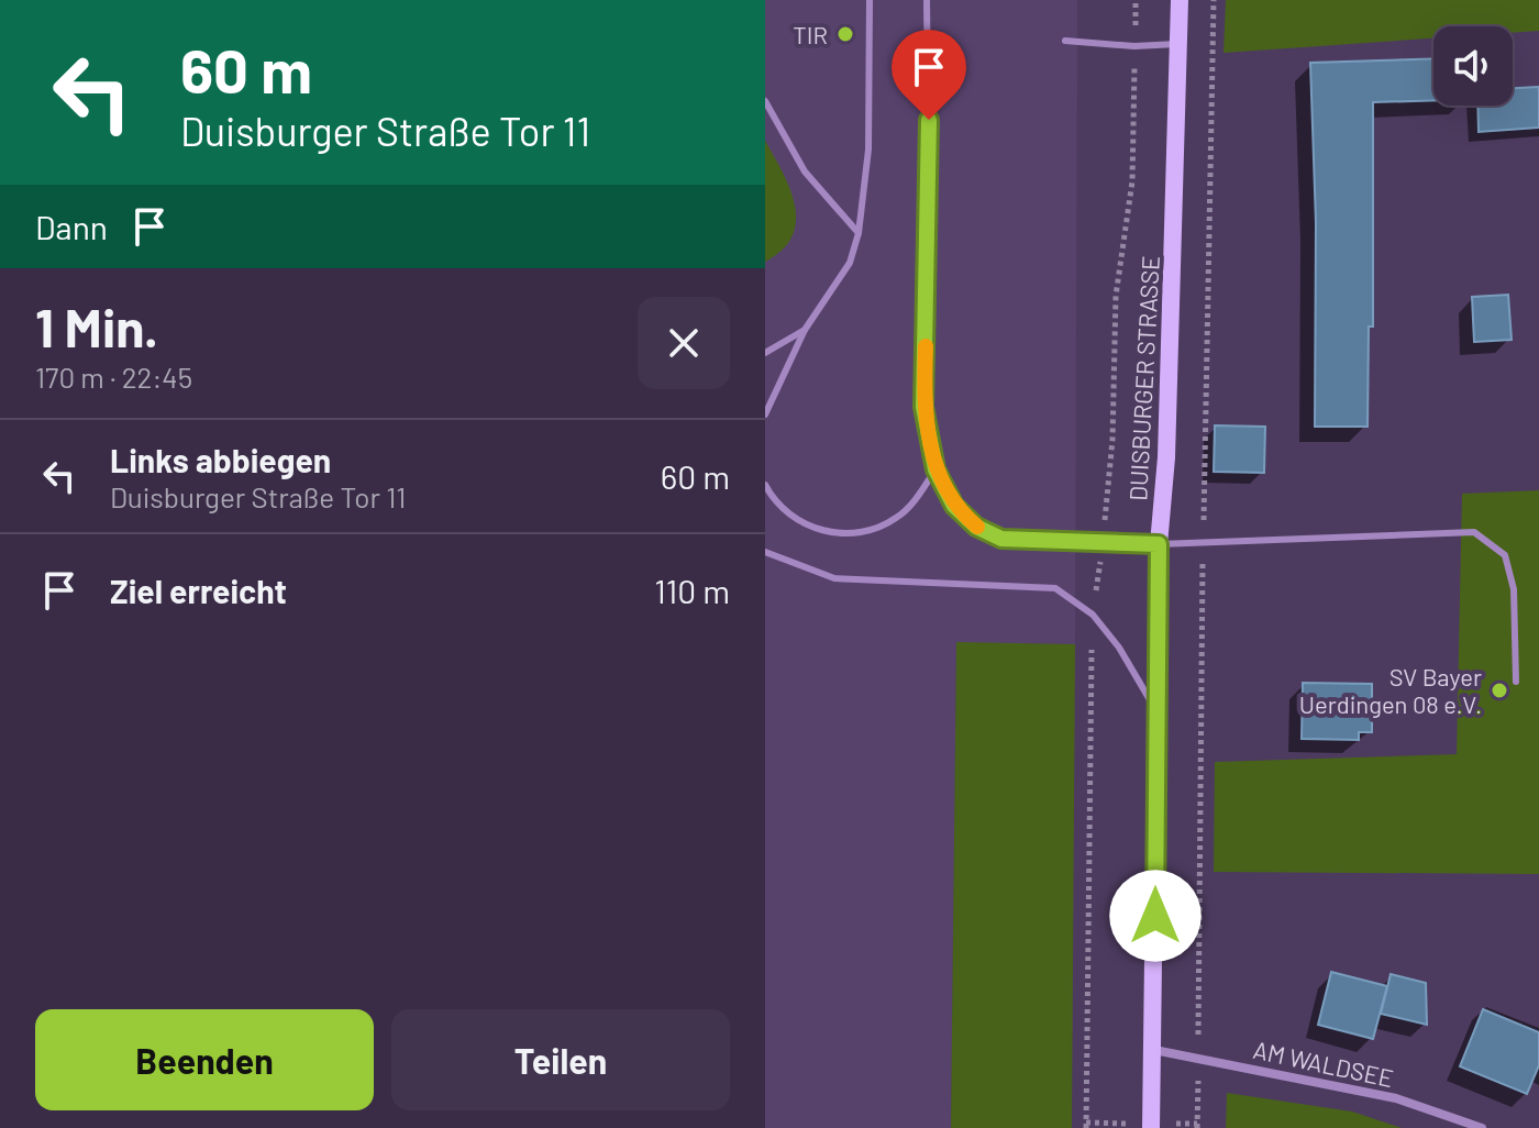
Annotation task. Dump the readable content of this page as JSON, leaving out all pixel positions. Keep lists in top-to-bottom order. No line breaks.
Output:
{"streets":{"main road":["DUISBURGER STRASSE"],"street":["AM WALDSEE"]},"crossings":[["DUISBURGER STRASSE","AM WALDSEE"]],"places":["TIR","SV Bayer Uerdingen 08 e.V."],"page":{"turn":["60 m","Duisburger Straße Tor 11"],"then":"Dann","heading":["1 Min.","170 m · 22:45"],"list":[{"name":"Links abbiegen","note":"Duisburger Straße Tor 11","value":"60 m"},{"name":"Ziel erreicht","value":"110 m"}],"buttons":["Beenden","Teilen"]}}
